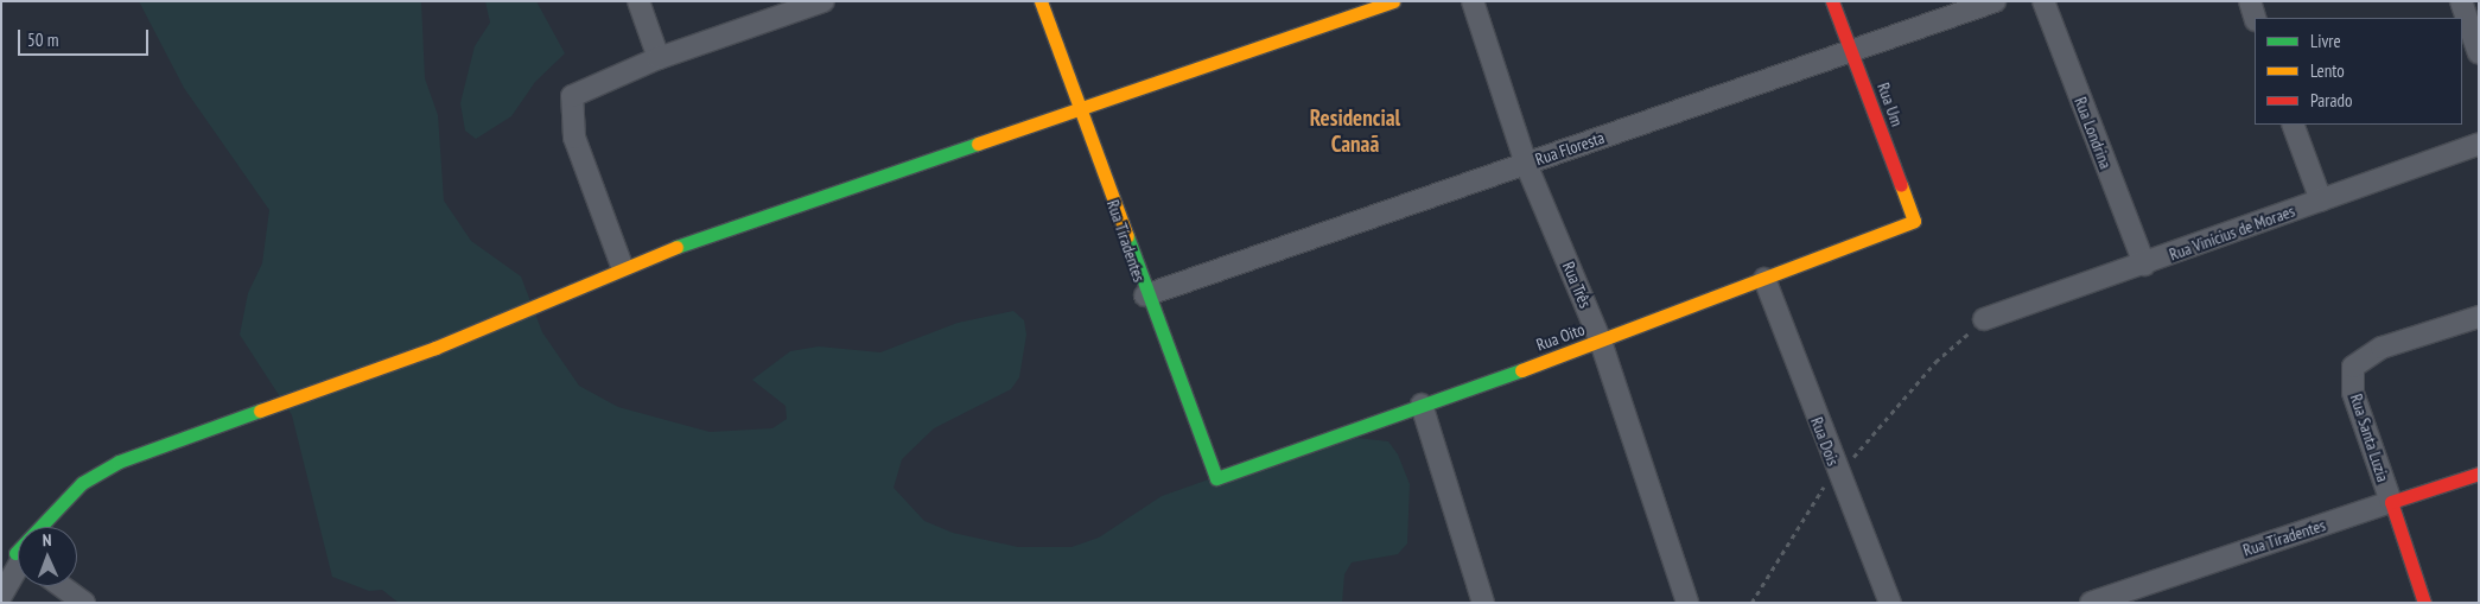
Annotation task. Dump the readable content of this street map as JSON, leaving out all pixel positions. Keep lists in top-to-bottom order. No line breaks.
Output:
{"streets":{"street":["Rua Um","Rua Londrina","Rua Floresta","Rua Vinícius de Moraes","Rua Tiradentes","Rua Três","Rua Oito","Rua Santa Luzia","Rua Dois"]},"crossings":[["Rua Um","Rua Floresta"],["Rua Um","Rua Oito"],["Rua Londrina","Rua Vinícius de Moraes"],["Rua Floresta","Rua Tiradentes"],["Rua Floresta","Rua Três"],["Rua Tiradentes","Rua Oito"],["Rua Tiradentes","Rua Santa Luzia"],["Rua Três","Rua Oito"],["Rua Oito","Rua Dois"]],"districts":["Residencial Canaã"],"legend":["Livre","Lento","Parado"],"scale_bar":"50 m","north":"top"}
